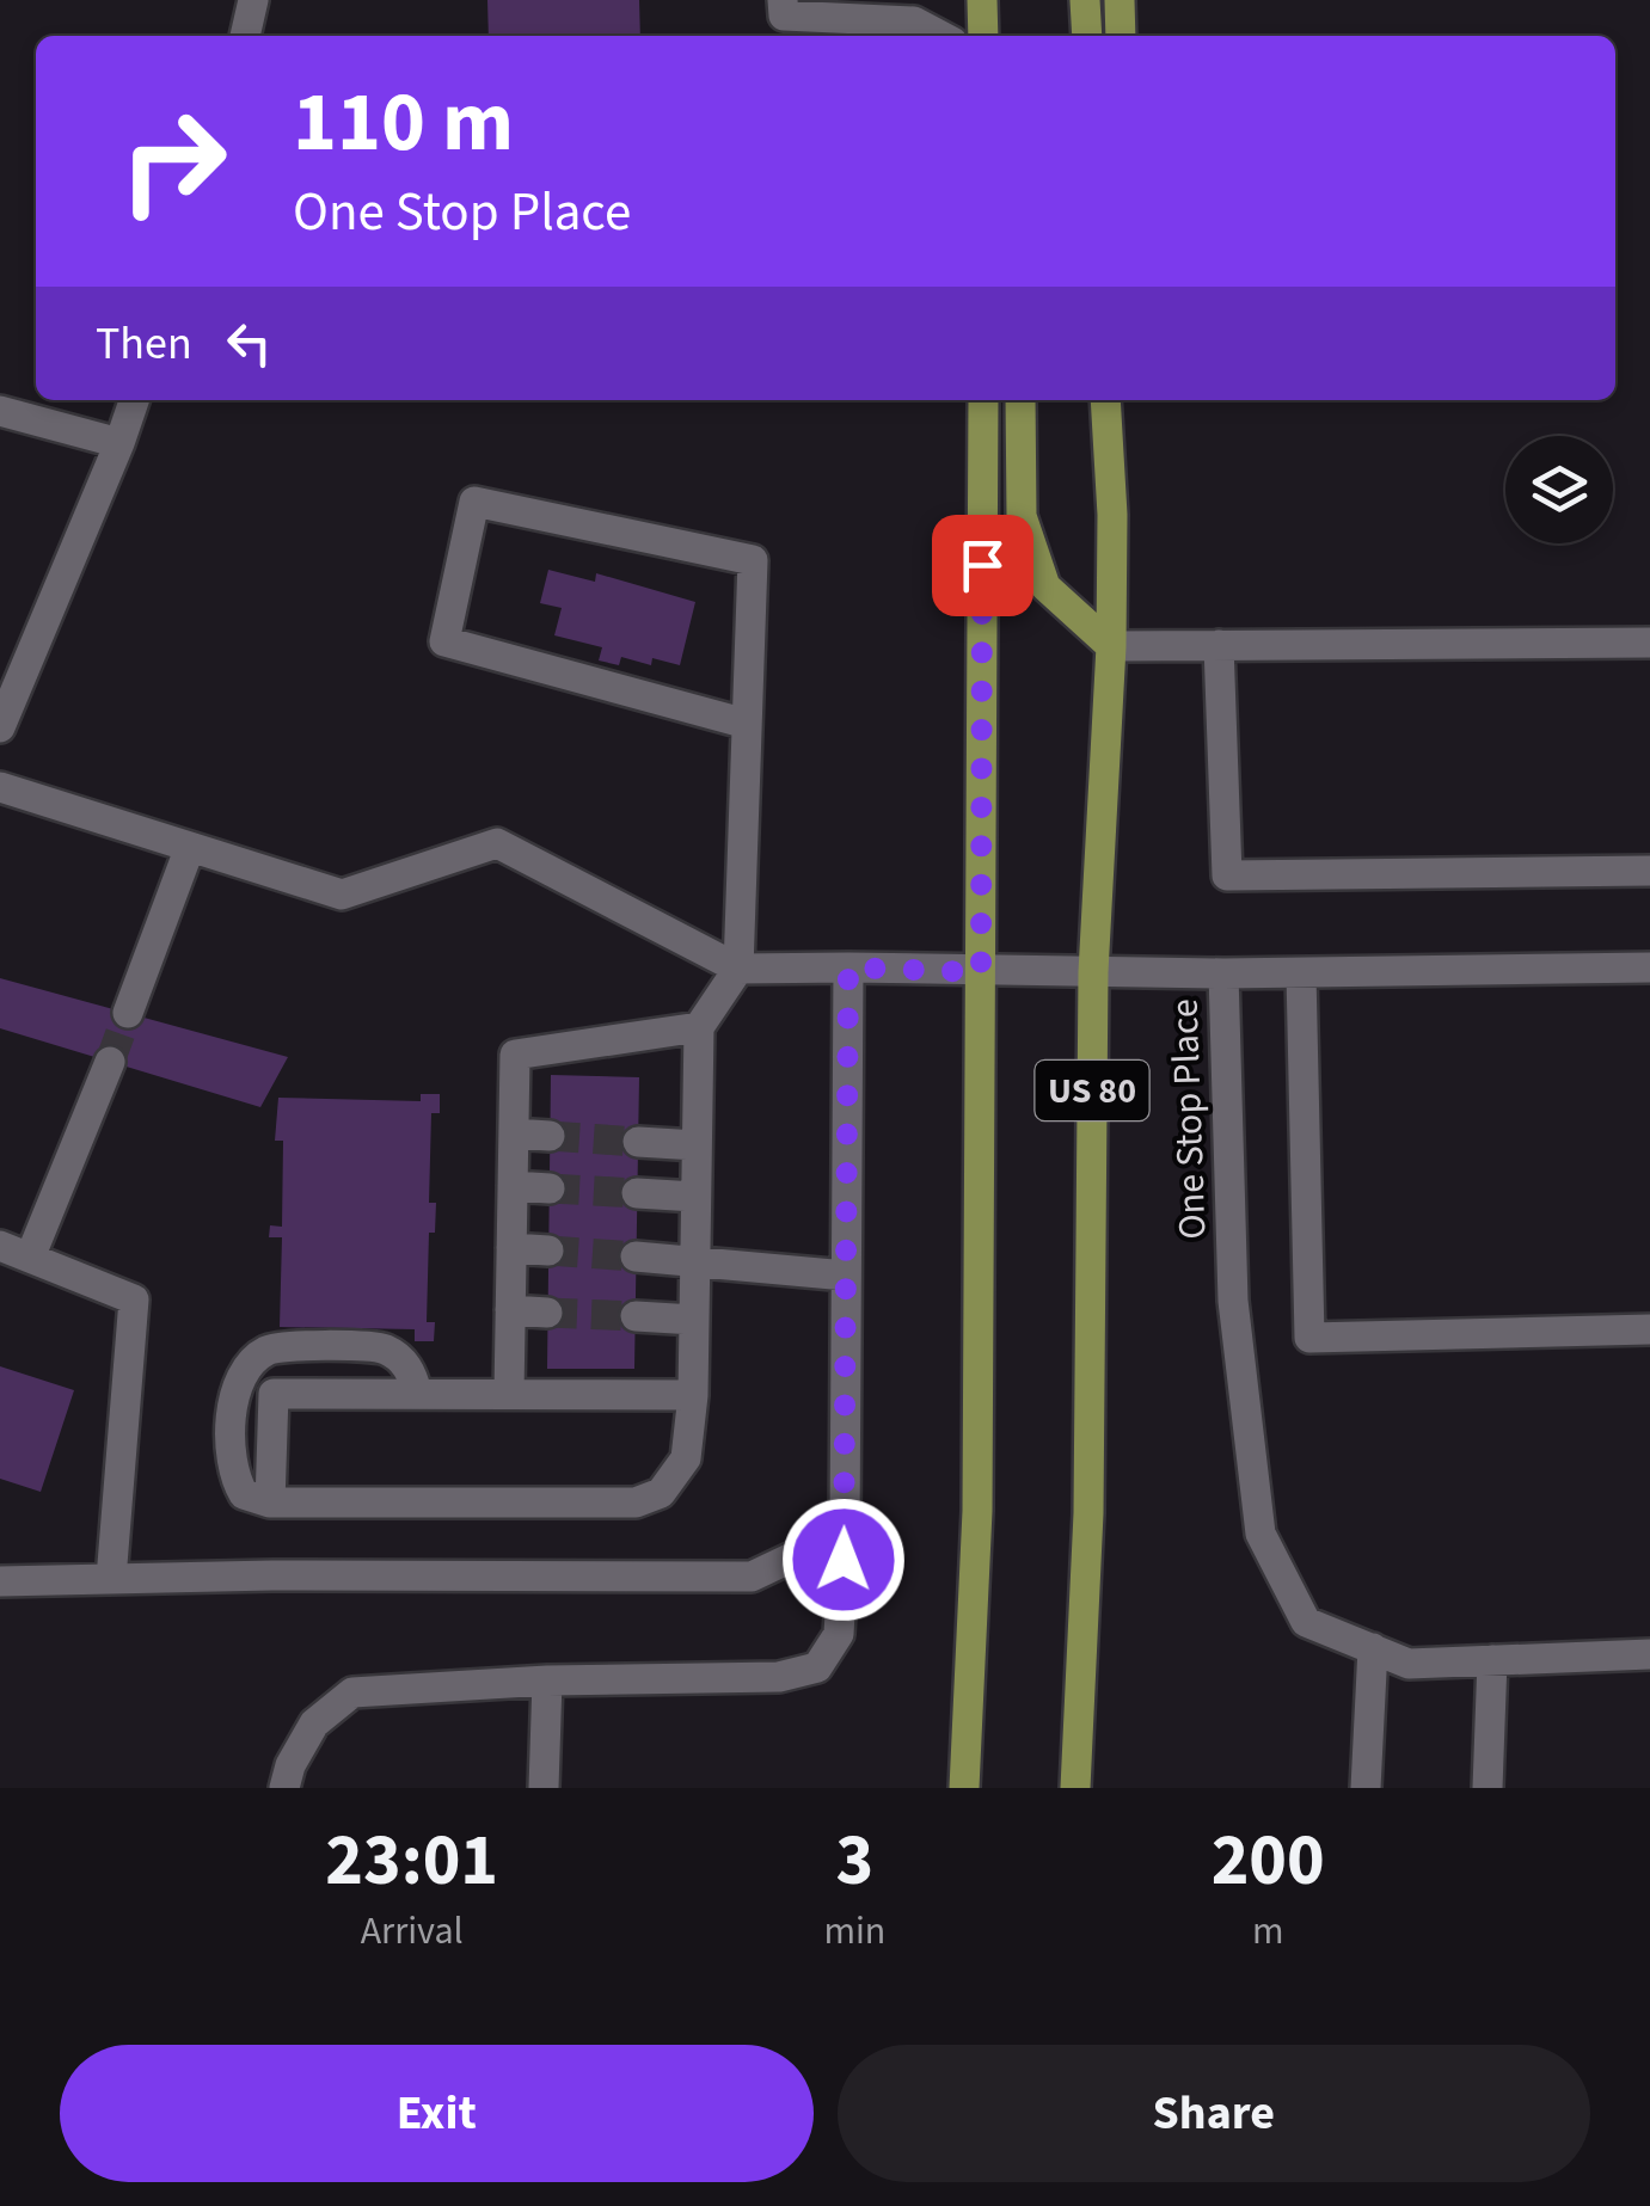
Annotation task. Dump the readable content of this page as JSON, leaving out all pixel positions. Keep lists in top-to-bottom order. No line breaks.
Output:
{"streets":{"main road":["US 80"],"street":["One Stop Place"]},"crossings":[["US 80","One Stop Place"]],"page":{"turn":["110 m","One Stop Place"],"then":"Then","eta":["23:01","Arrival","3","min","200","m"],"buttons":["Exit","Share"]}}
